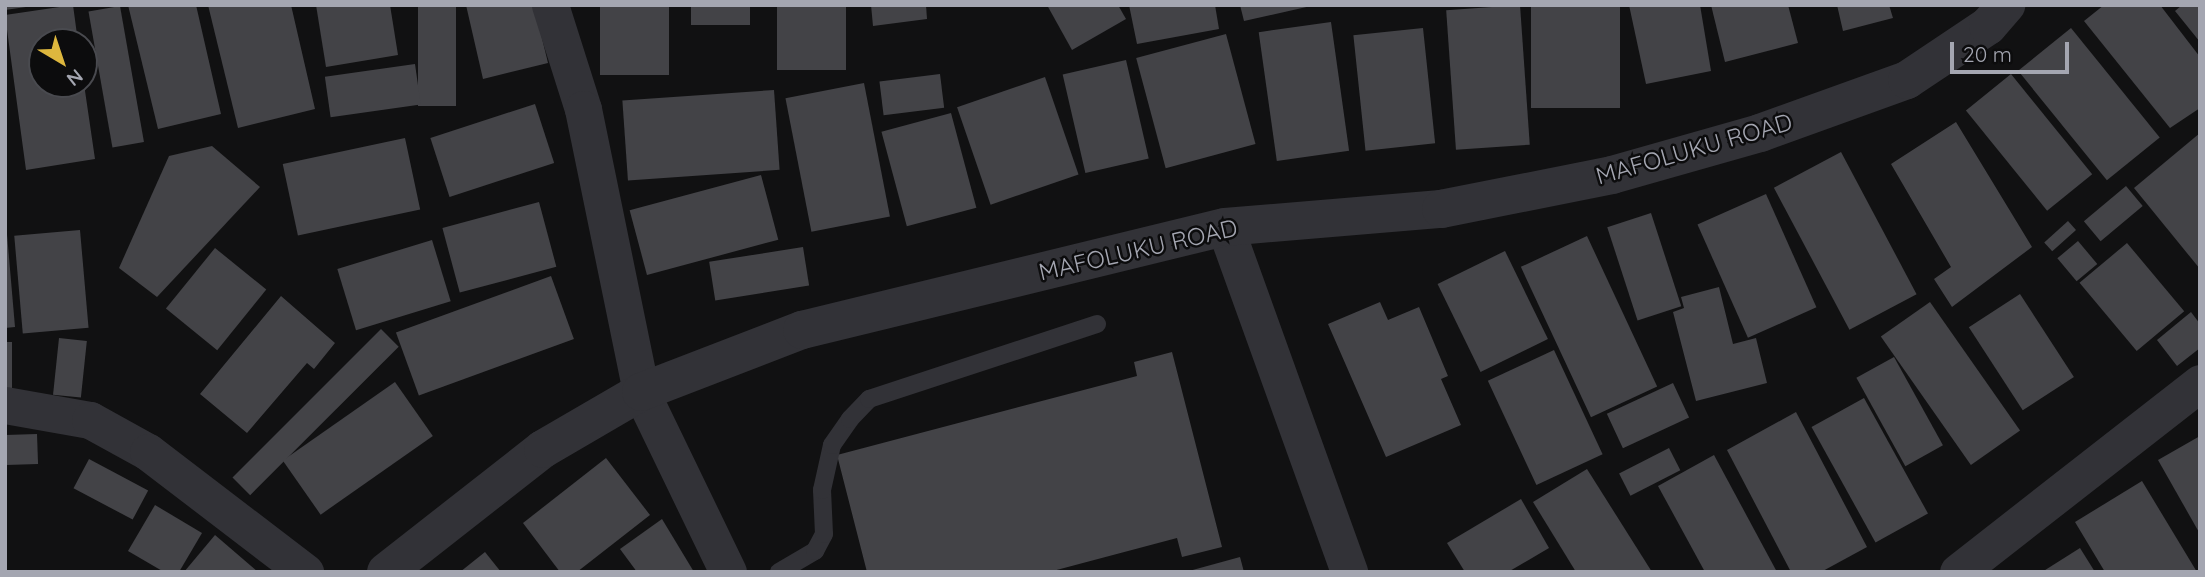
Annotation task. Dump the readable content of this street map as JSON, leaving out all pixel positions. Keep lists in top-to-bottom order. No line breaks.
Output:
{"streets":{"street":["MAFOLUKU ROAD"]},"scale_bar":"20 m","north":"bottom right"}
